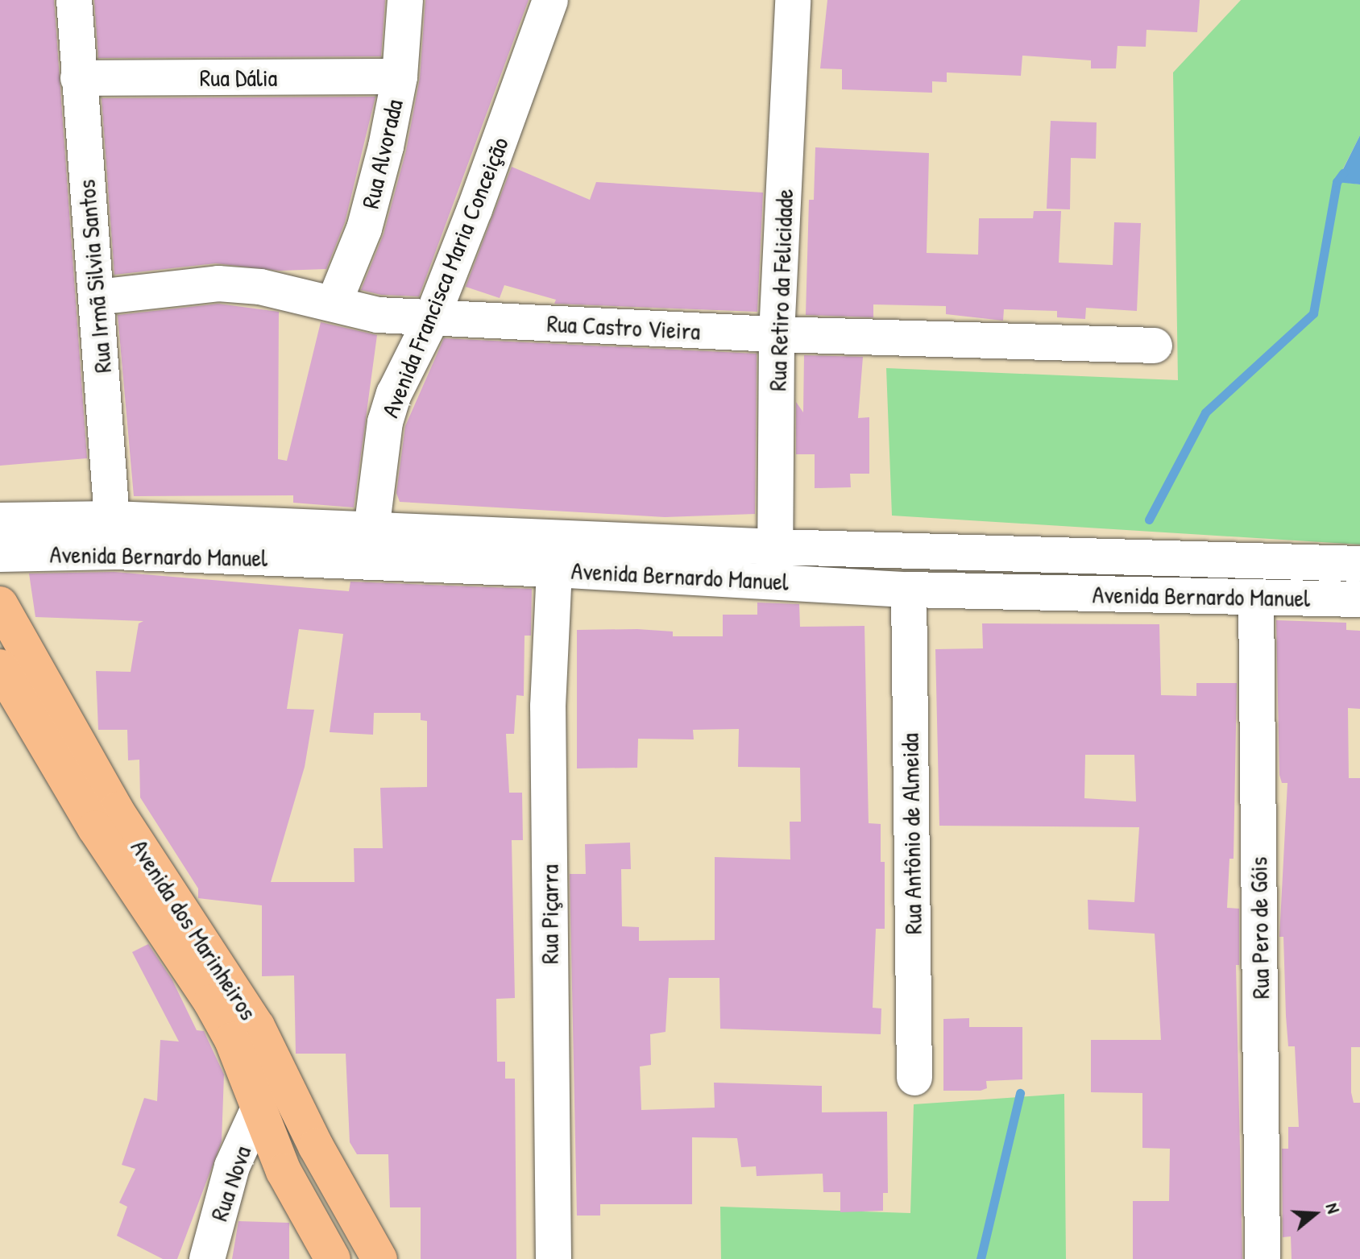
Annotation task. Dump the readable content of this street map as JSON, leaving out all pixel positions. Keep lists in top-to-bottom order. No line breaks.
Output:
{"streets":{"main road":["Avenida dos Marinheiros"],"street":["Rua Dália","Rua Alvorada","Rua Irmã Silvia Santos","Avenida Francisca Maria Conceição","Rua Retiro da Felicidade","Rua Castro Vieira","Avenida Bernardo Manuel","Rua Antônio de Almeida","Rua Piçarra","Rua Pero de Góis","Rua Nova"]},"crossings":[["Rua Dália","Rua Alvorada"],["Rua Dália","Rua Irmã Silvia Santos"],["Rua Alvorada","Rua Castro Vieira"],["Rua Irmã Silvia Santos","Rua Castro Vieira"],["Rua Irmã Silvia Santos","Avenida Bernardo Manuel"],["Avenida Francisca Maria Conceição","Rua Castro Vieira"],["Avenida Francisca Maria Conceição","Avenida Bernardo Manuel"],["Rua Retiro da Felicidade","Rua Castro Vieira"],["Rua Retiro da Felicidade","Avenida Bernardo Manuel"],["Avenida Bernardo Manuel","Rua Antônio de Almeida"],["Avenida Bernardo Manuel","Rua Piçarra"],["Avenida Bernardo Manuel","Rua Pero de Góis"],["Avenida dos Marinheiros","Rua Nova"]],"north":"right"}
